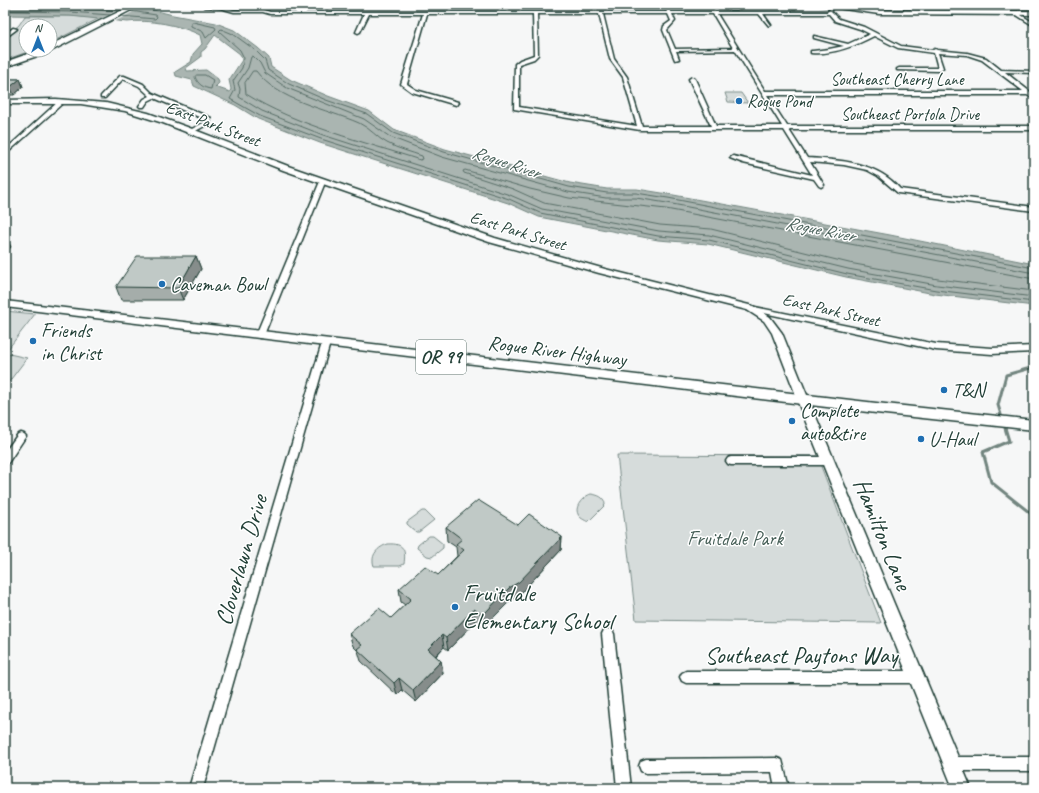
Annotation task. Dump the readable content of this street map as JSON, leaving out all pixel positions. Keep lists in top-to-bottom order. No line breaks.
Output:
{"streets":{"main road":["Rogue River Highway","OR 99","Hamilton Lane"],"street":["Southeast Cherry Lane","Southeast Portola Drive","East Park Street","Cloverlawn Drive","Southeast Paytons Way"]},"crossings":[["East Park Street","Hamilton Lane"],["Rogue River Highway","Hamilton Lane"],["Rogue River Highway","Cloverlawn Drive"],["Hamilton Lane","Southeast Paytons Way"]],"water":["Rogue River"],"parks":["Fruitdale Park"],"places":["Rogue Pond","Caveman Bowl","Friends in Christ","T&N","Complete auto&tire","U-Haul","Fruitdale Elementary School"],"north":"top"}
